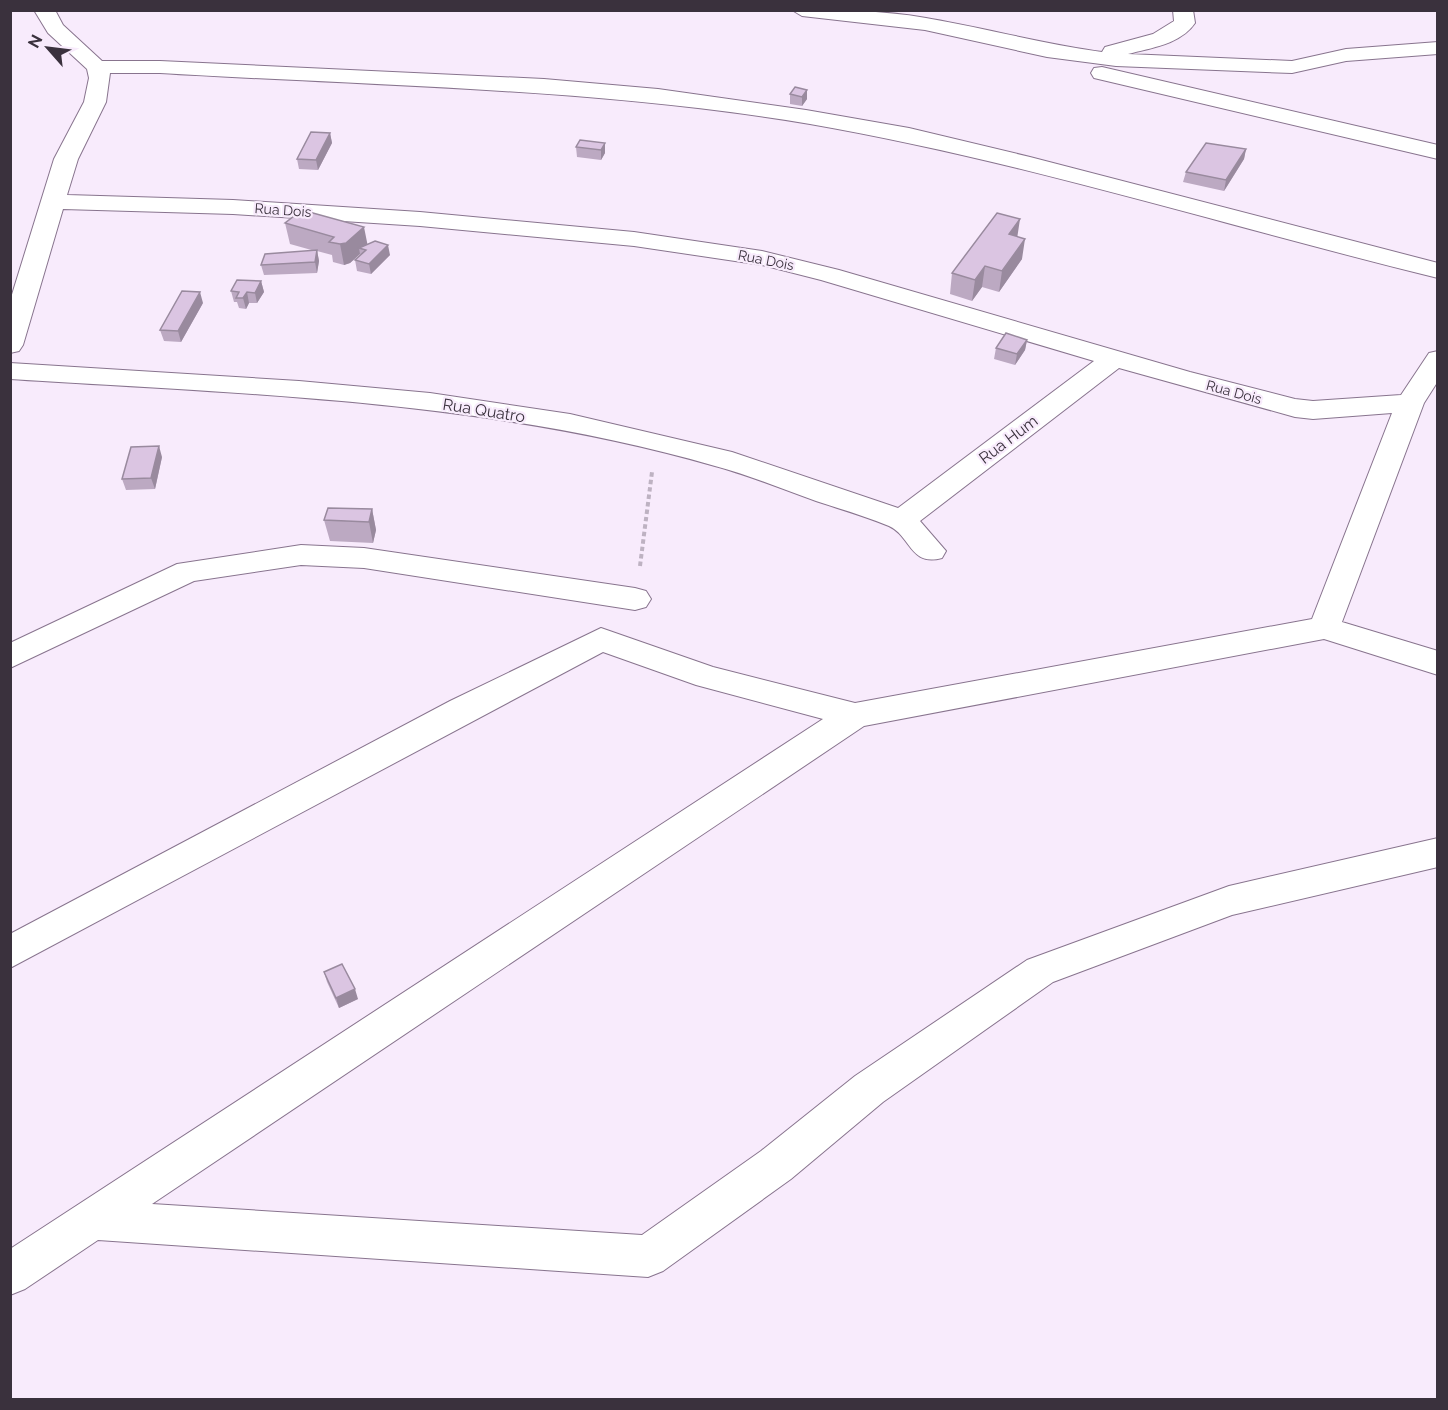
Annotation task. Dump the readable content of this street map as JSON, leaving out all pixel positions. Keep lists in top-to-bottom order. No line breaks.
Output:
{"streets":{"street":["Rua Dois","Rua Quatro","Rua Hum"]},"crossings":[["Rua Dois","Rua Hum"],["Rua Quatro","Rua Hum"]],"north":"top left"}
